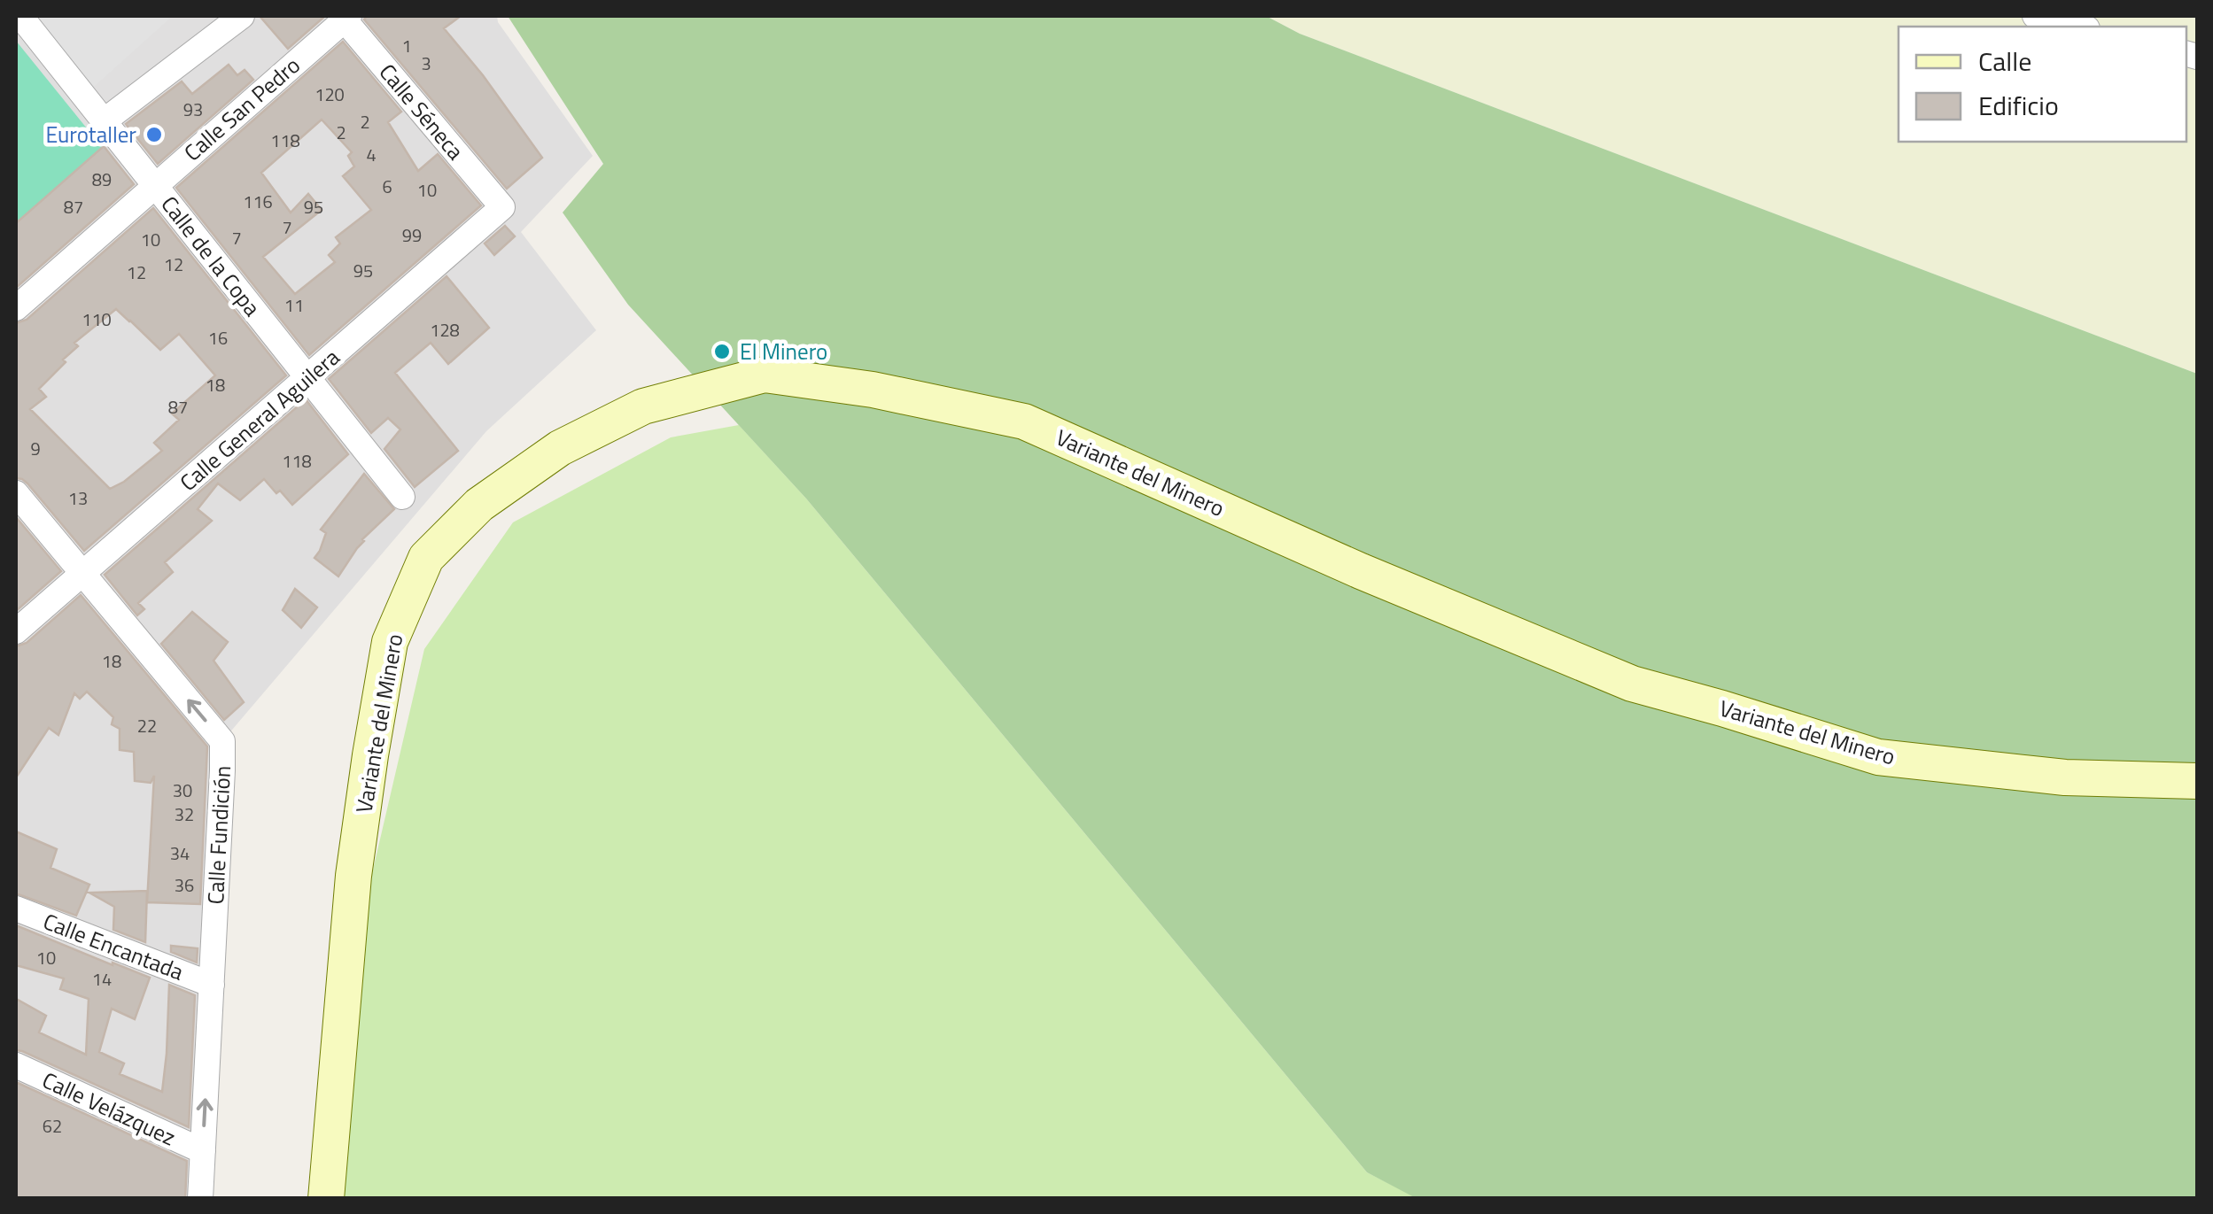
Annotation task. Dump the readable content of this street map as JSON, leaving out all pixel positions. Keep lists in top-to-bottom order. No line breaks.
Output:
{"streets":{"street":["Calle San Pedro","Calle Séneca","Calle de la Copa","Calle General Aguilera","Variante del Minero","Calle Fundición","Calle Encantada","Calle Velázquez"]},"crossings":[["Calle San Pedro","Calle Séneca"],["Calle San Pedro","Calle de la Copa"],["Calle Séneca","Calle General Aguilera"],["Calle de la Copa","Calle General Aguilera"],["Calle General Aguilera","Calle Fundición"],["Calle Fundición","Calle Encantada"],["Calle Fundición","Calle Velázquez"]],"one_way":["Calle Fundición"],"places":["Eurotaller","El Minero"],"house_numbers":["1","3","120","93","2","2","118","4","89","6","10","116","87","95","7","99","7","10","12","95","12","11","110","128","16","18","87","9","118","13","18","22","30","32","34","36","10","14","62"],"legend":["Calle","Edificio"]}
